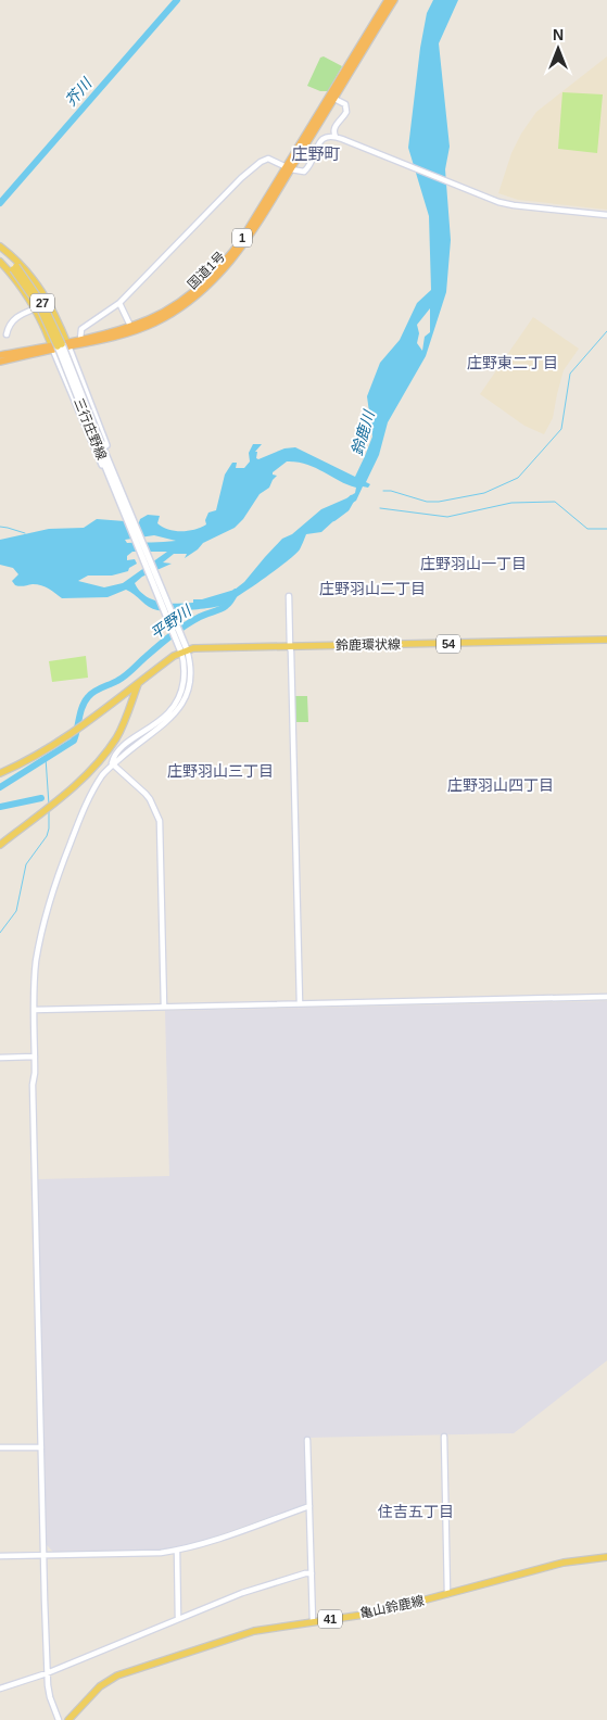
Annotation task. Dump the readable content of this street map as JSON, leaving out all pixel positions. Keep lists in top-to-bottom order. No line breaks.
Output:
{"streets":{"highway":["1","国道1号"],"main road":["27","三行庄野線","54","鈴鹿環状線","亀山鈴鹿線","41"]},"crossings":[["国道1号","27"],["国道1号","三行庄野線"],["27","三行庄野線"],["三行庄野線","鈴鹿環状線"]],"districts":["庄野町","庄野東二丁目","庄野羽山一丁目","庄野羽山二丁目","庄野羽山三丁目","庄野羽山四丁目","住吉五丁目"],"water":["芥川","鈴鹿川","平野川"],"north":"top"}
